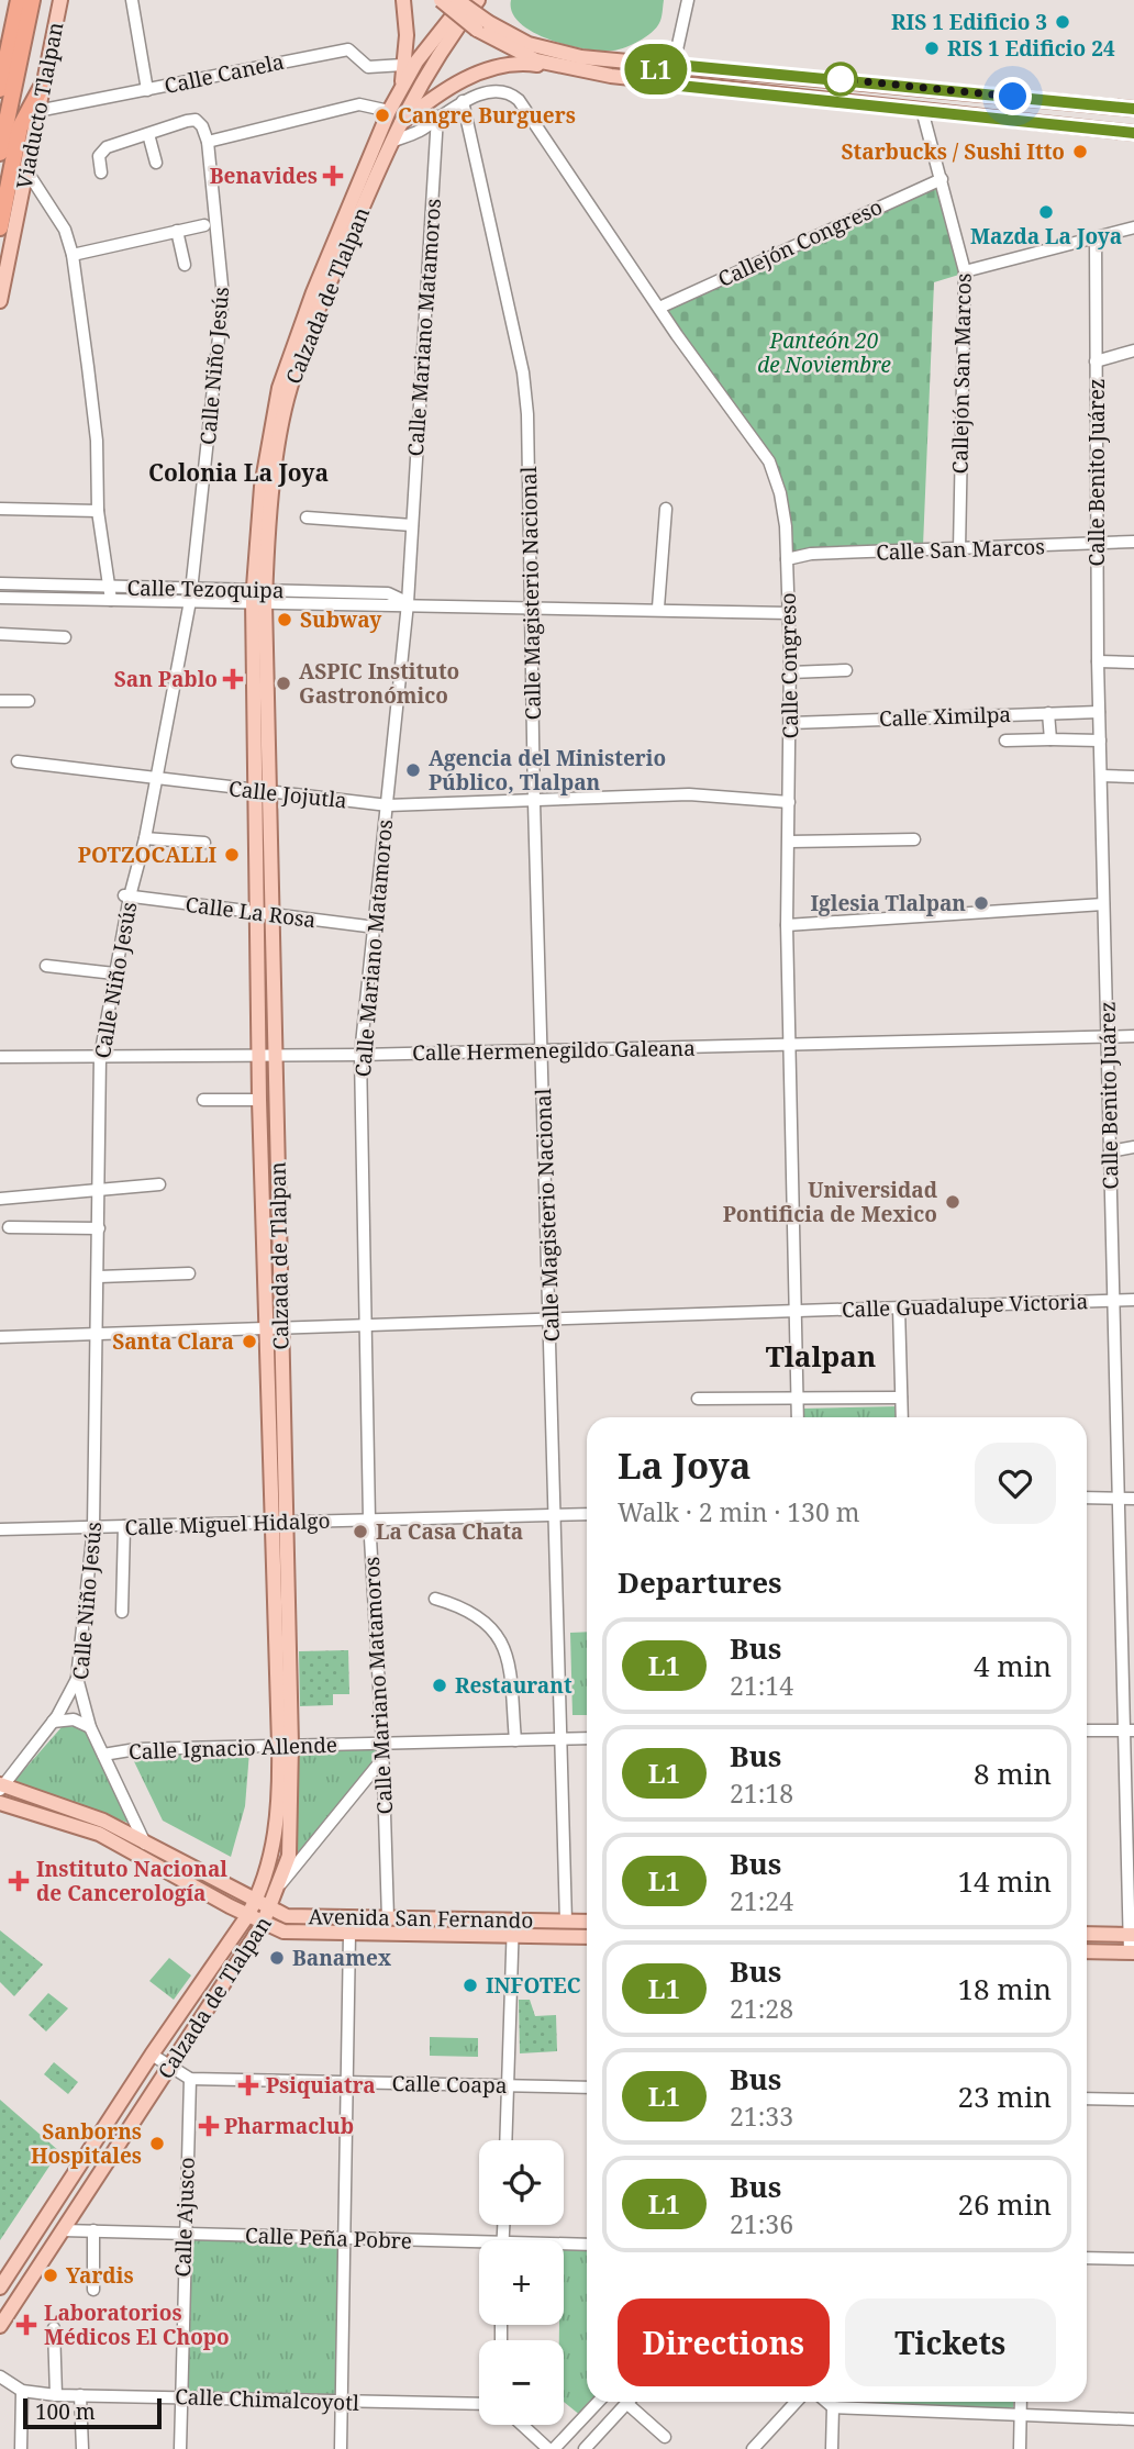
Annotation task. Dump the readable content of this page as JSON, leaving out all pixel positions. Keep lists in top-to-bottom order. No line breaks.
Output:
{"streets":{"highway":["Viaducto Tlalpan"],"main road":["Calzada de Tlalpan","Avenida San Fernando"],"street":["Calle Canela","Callejón Congreso","Calle Mariano Matamoros","Calle Niño Jesús","Callejón San Marcos","Calle Benito Juárez","Calle San Marcos","Calle Tezoquipa","Calle Magisterio Nacional","Calle Congreso","Calle Ximilpa","Calle Jojutla","Calle La Rosa","Calle Hermenegildo Galeana","Calle Guadalupe Victoria","Calle Miguel Hidalgo","Calle Ignacio Allende","Calle Coapa","Calle Ajusco","Calle Peña Pobre","Calle Chimalcoyotl"]},"crossings":[["Calle Canela","Viaducto Tlalpan"],["Callejón Congreso","Callejón San Marcos"],["Callejón Congreso","Calle Congreso"],["Calzada de Tlalpan","Calle Tezoquipa"],["Calzada de Tlalpan","Calle Jojutla"],["Calzada de Tlalpan","Calle La Rosa"],["Calzada de Tlalpan","Calle Hermenegildo Galeana"],["Calzada de Tlalpan","Calle Guadalupe Victoria"],["Calzada de Tlalpan","Calle Miguel Hidalgo"],["Calzada de Tlalpan","Calle Ignacio Allende"],["Calzada de Tlalpan","Avenida San Fernando"],["Calzada de Tlalpan","Calle Peña Pobre"],["Calle Mariano Matamoros","Calle Tezoquipa"],["Calle Mariano Matamoros","Calle Jojutla"],["Calle Mariano Matamoros","Calle La Rosa"],["Calle Mariano Matamoros","Calle Hermenegildo Galeana"],["Calle Mariano Matamoros","Calle Guadalupe Victoria"],["Calle Mariano Matamoros","Calle Miguel Hidalgo"],["Calle Mariano Matamoros","Calle Ignacio Allende"],["Calle Mariano Matamoros","Avenida San Fernando"],["Calle Niño Jesús","Calle Tezoquipa"],["Calle Niño Jesús","Calle Jojutla"],["Calle Niño Jesús","Calle La Rosa"],["Calle Niño Jesús","Calle Hermenegildo Galeana"],["Calle Niño Jesús","Calle Guadalupe Victoria"],["Calle Niño Jesús","Calle Miguel Hidalgo"],["Calle Niño Jesús","Calle Ignacio Allende"],["Calle Niño Jesús","Avenida San Fernando"],["Callejón San Marcos","Calle San Marcos"],["Calle Benito Juárez","Calle San Marcos"],["Calle Benito Juárez","Calle Ximilpa"],["Calle Benito Juárez","Calle Hermenegildo Galeana"],["Calle Benito Juárez","Calle Guadalupe Victoria"],["Calle San Marcos","Calle Congreso"],["Calle Tezoquipa","Calle Magisterio Nacional"],["Calle Tezoquipa","Calle Congreso"],["Calle Magisterio Nacional","Calle Congreso"],["Calle Magisterio Nacional","Calle Jojutla"],["Calle Magisterio Nacional","Calle Hermenegildo Galeana"],["Calle Magisterio Nacional","Calle Guadalupe Victoria"],["Calle Magisterio Nacional","Calle Miguel Hidalgo"],["Calle Magisterio Nacional","Calle Ignacio Allende"],["Calle Magisterio Nacional","Avenida San Fernando"],["Calle Congreso","Calle Ximilpa"],["Calle Congreso","Calle Jojutla"],["Calle Congreso","Calle Hermenegildo Galeana"],["Calle Congreso","Calle Guadalupe Victoria"],["Calle Coapa","Calle Ajusco"],["Calle Ajusco","Calle Peña Pobre"],["Calle Ajusco","Calle Chimalcoyotl"]],"districts":["Colonia La Joya","Tlalpan"],"parks":["Panteón 20 de Noviembre"],"places":{"other":["RIS 1 Edificio 3","RIS 1 Edificio 24","Cangre Burguers","Starbucks / Sushi Itto","Mazda La Joya","Subway","ASPIC Instituto Gastronómico","Agencia del Ministerio Público, Tlalpan","POTZOCALLI","Iglesia Tlalpan","Universidad Pontificia de Mexico","Santa Clara","La Casa Chata","Restaurant","Banamex","INFOTEC","Sanborns Hospitales","Yardis"],"health":["Benavides","San Pablo","Instituto Nacional de Cancerología","Psiquiatra","Pharmaclub","Laboratorios Médicos El Chopo"]},"lines":["bus line L1"],"scale_bar":"100 m","page":{"on_map":"L1","heading":[["La Joya","Walk · 2 min · 130 m"],"Departures"],"list":[{"mark":"L1","name":"Bus","note":"21:14","value":"4 min"},{"mark":"L1","name":"Bus","note":"21:18","value":"8 min"},{"mark":"L1","name":"Bus","note":"21:24","value":"14 min"},{"mark":"L1","name":"Bus","note":"21:28","value":"18 min"},{"mark":"L1","name":"Bus","note":"21:33","value":"23 min"},{"mark":"L1","name":"Bus","note":"21:36","value":"26 min"}],"map_buttons":["+","−"],"buttons":["Directions","Tickets"],"scale":"100 m"}}
